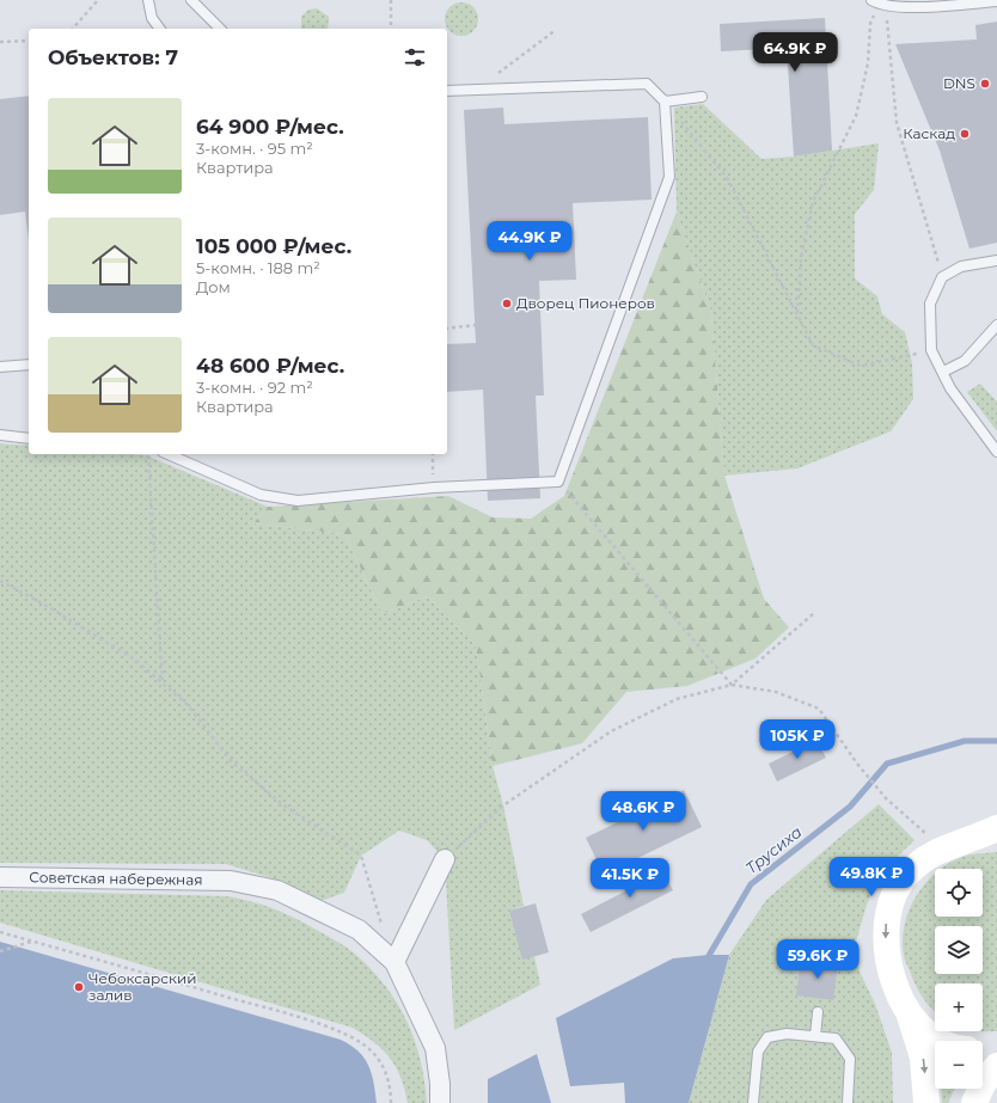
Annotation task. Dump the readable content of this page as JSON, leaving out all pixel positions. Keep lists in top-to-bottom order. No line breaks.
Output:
{"streets":{"street":["Советская набережная"]},"water":["Трусиха"],"places":["DNS","Каскад","Дворец Пионеров","Чебоксарский залив"],"page":{"heading":"Объектов: 7","price":["64.9K ₽","44.9K ₽","105K ₽","48.6K ₽","49.8K ₽","41.5K ₽","59.6K ₽"],"list":[{"name":"64 900 ₽/мес.","note":"3-комн. · 95 m² · Квартира"},{"name":"105 000 ₽/мес.","note":"5-комн. · 188 m² · Дом"},{"name":"48 600 ₽/мес.","note":"3-комн. · 92 m² · Квартира"}],"map_buttons":["+","−"]}}
